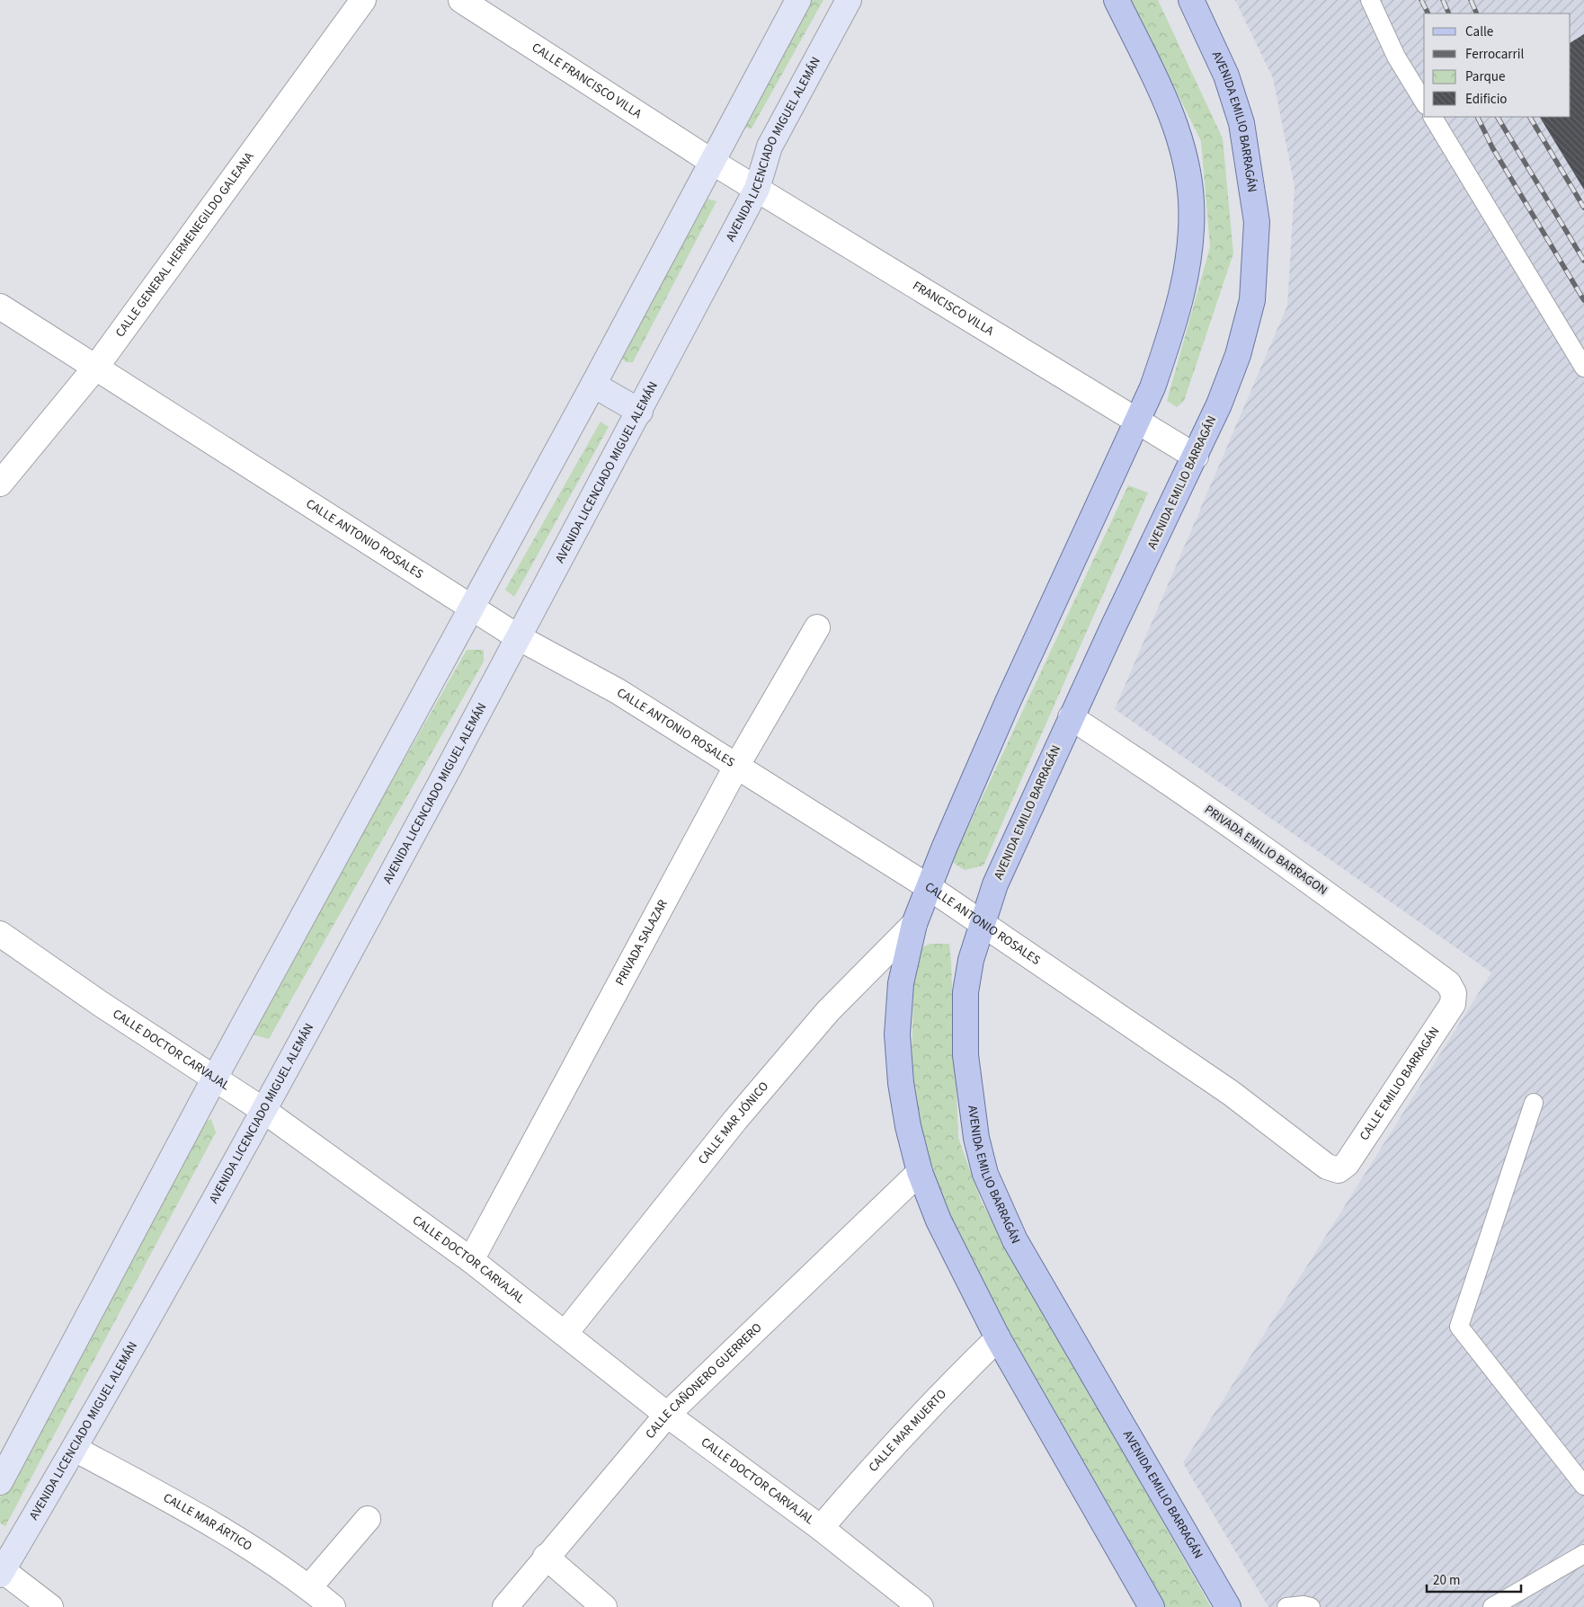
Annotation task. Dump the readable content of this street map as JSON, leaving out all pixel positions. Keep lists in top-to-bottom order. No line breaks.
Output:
{"streets":{"main road":["AVENIDA EMILIO BARRAGÁN","AVENIDA LICENCIADO MIGUEL ALEMÁN"],"street":["CALLE FRANCISCO VILLA","CALLE GENERAL HERMENEGILDO GALEANA","FRANCISCO VILLA","CALLE ANTONIO ROSALES","PRIVADA EMILIO BARRAGON","PRIVADA SALAZAR","CALLE DOCTOR CARVAJAL","CALLE EMILIO BARRAGÁN","CALLE MAR JÓNICO","CALLE CAÑONERO GUERRERO","CALLE MAR MUERTO","CALLE MAR ÁRTICO"]},"crossings":[["CALLE FRANCISCO VILLA","FRANCISCO VILLA"],["AVENIDA EMILIO BARRAGÁN","FRANCISCO VILLA"],["AVENIDA EMILIO BARRAGÁN","CALLE ANTONIO ROSALES"],["AVENIDA EMILIO BARRAGÁN","PRIVADA EMILIO BARRAGON"],["AVENIDA LICENCIADO MIGUEL ALEMÁN","FRANCISCO VILLA"],["AVENIDA LICENCIADO MIGUEL ALEMÁN","CALLE ANTONIO ROSALES"],["AVENIDA LICENCIADO MIGUEL ALEMÁN","CALLE DOCTOR CARVAJAL"],["AVENIDA LICENCIADO MIGUEL ALEMÁN","CALLE MAR ÁRTICO"],["CALLE GENERAL HERMENEGILDO GALEANA","CALLE ANTONIO ROSALES"],["CALLE ANTONIO ROSALES","PRIVADA SALAZAR"],["CALLE ANTONIO ROSALES","CALLE EMILIO BARRAGÁN"],["PRIVADA EMILIO BARRAGON","CALLE EMILIO BARRAGÁN"],["PRIVADA SALAZAR","CALLE DOCTOR CARVAJAL"],["CALLE DOCTOR CARVAJAL","CALLE MAR JÓNICO"],["CALLE DOCTOR CARVAJAL","CALLE CAÑONERO GUERRERO"],["CALLE DOCTOR CARVAJAL","CALLE MAR MUERTO"]],"legend":["Calle","Ferrocarril","Parque","Edificio"],"scale_bar":"20 m"}
